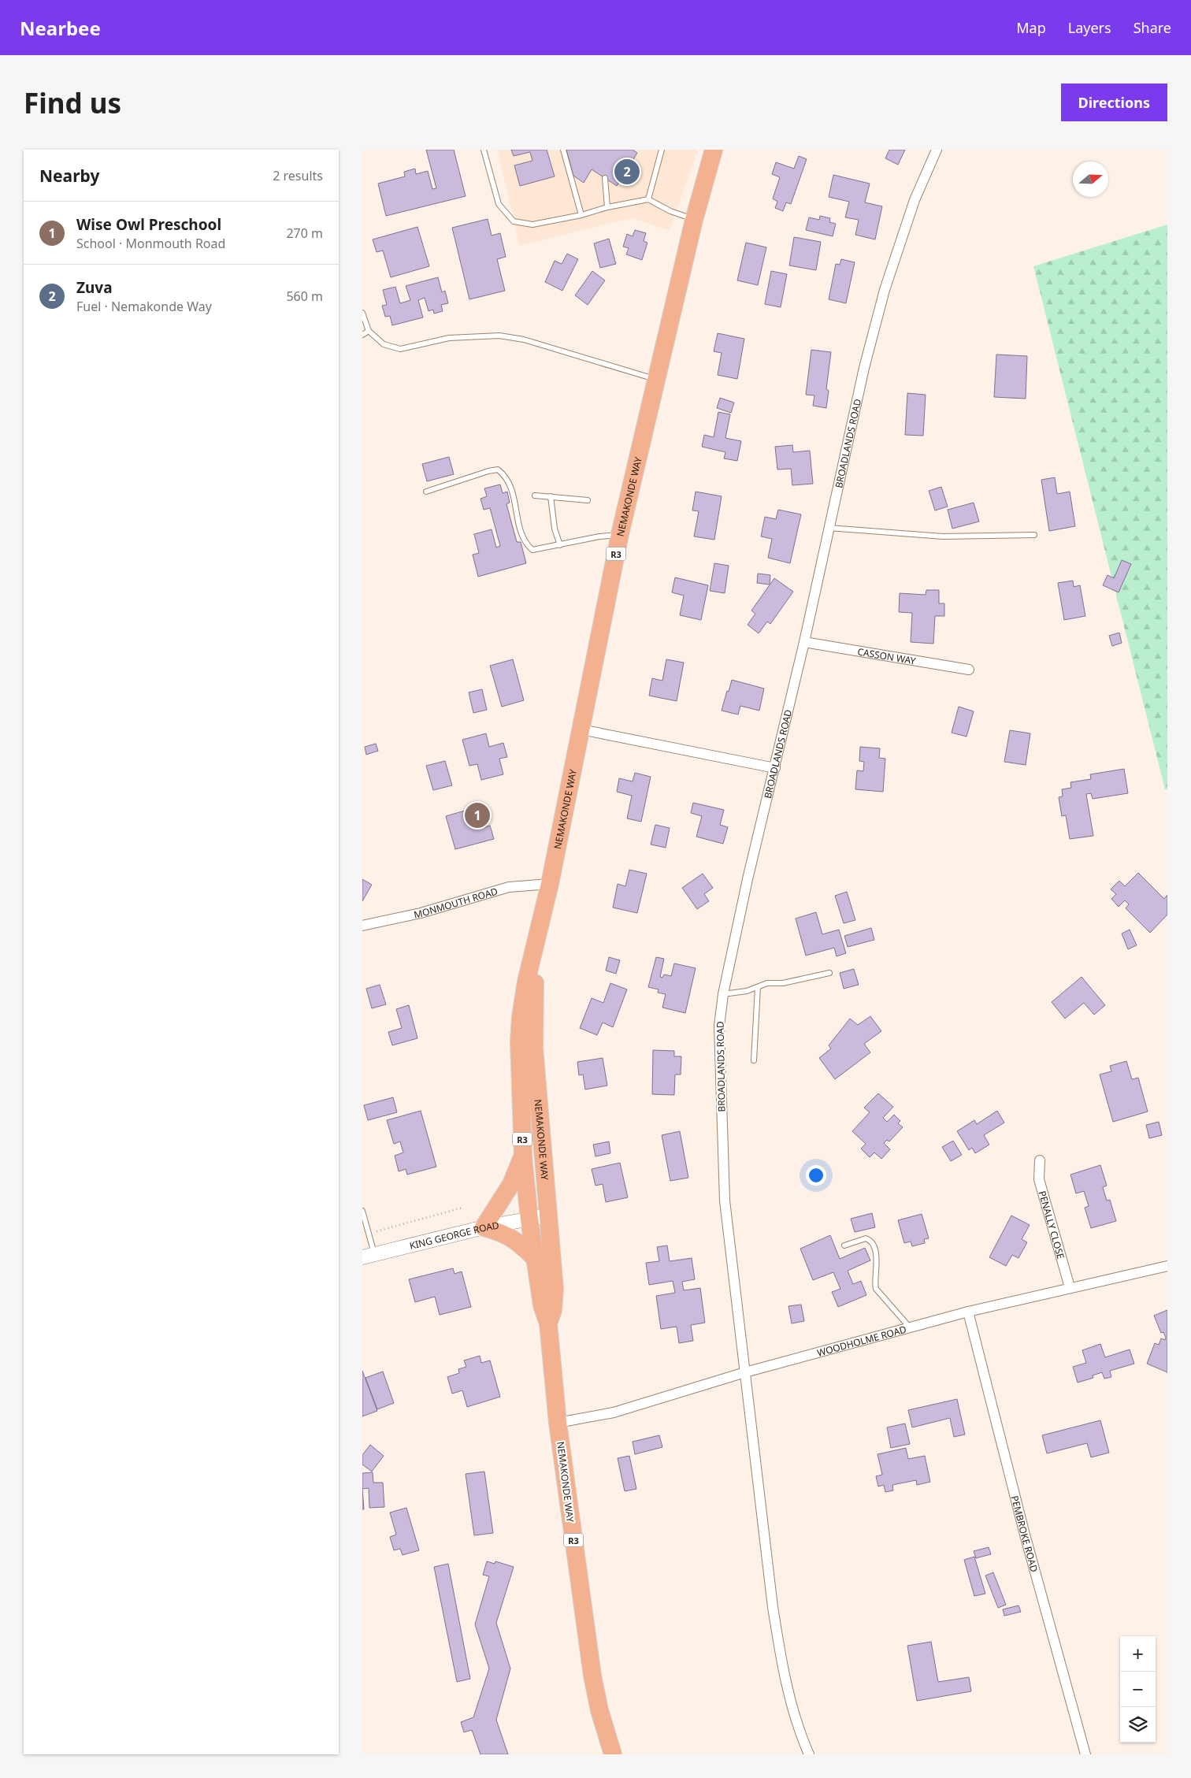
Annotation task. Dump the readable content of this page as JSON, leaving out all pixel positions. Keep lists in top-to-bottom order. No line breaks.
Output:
{"streets":{"highway":["NEMAKONDE WAY","R3"],"main road":["KING GEORGE ROAD"],"street":["BROADLANDS ROAD","CASSON WAY","MONMOUTH ROAD","PENALLY CLOSE","WOODHOLME ROAD","PEMBROKE ROAD"]},"crossings":[["BROADLANDS ROAD","CASSON WAY"],["BROADLANDS ROAD","WOODHOLME ROAD"],["NEMAKONDE WAY","MONMOUTH ROAD"],["NEMAKONDE WAY","KING GEORGE ROAD"],["NEMAKONDE WAY","WOODHOLME ROAD"],["PENALLY CLOSE","WOODHOLME ROAD"],["WOODHOLME ROAD","PEMBROKE ROAD"]],"north":"right","page":{"header":"Nearbee","nav":["Map","Layers","Share"],"buttons":"Directions","title":"Find us","heading":["Nearby","2 results"],"pins":["2","1"],"list":[{"mark":"1","name":"Wise Owl Preschool","note":"School · Monmouth Road","value":"270 m"},{"mark":"2","name":"Zuva","note":"Fuel · Nemakonde Way","value":"560 m"}],"map_buttons":["+","−"]}}
